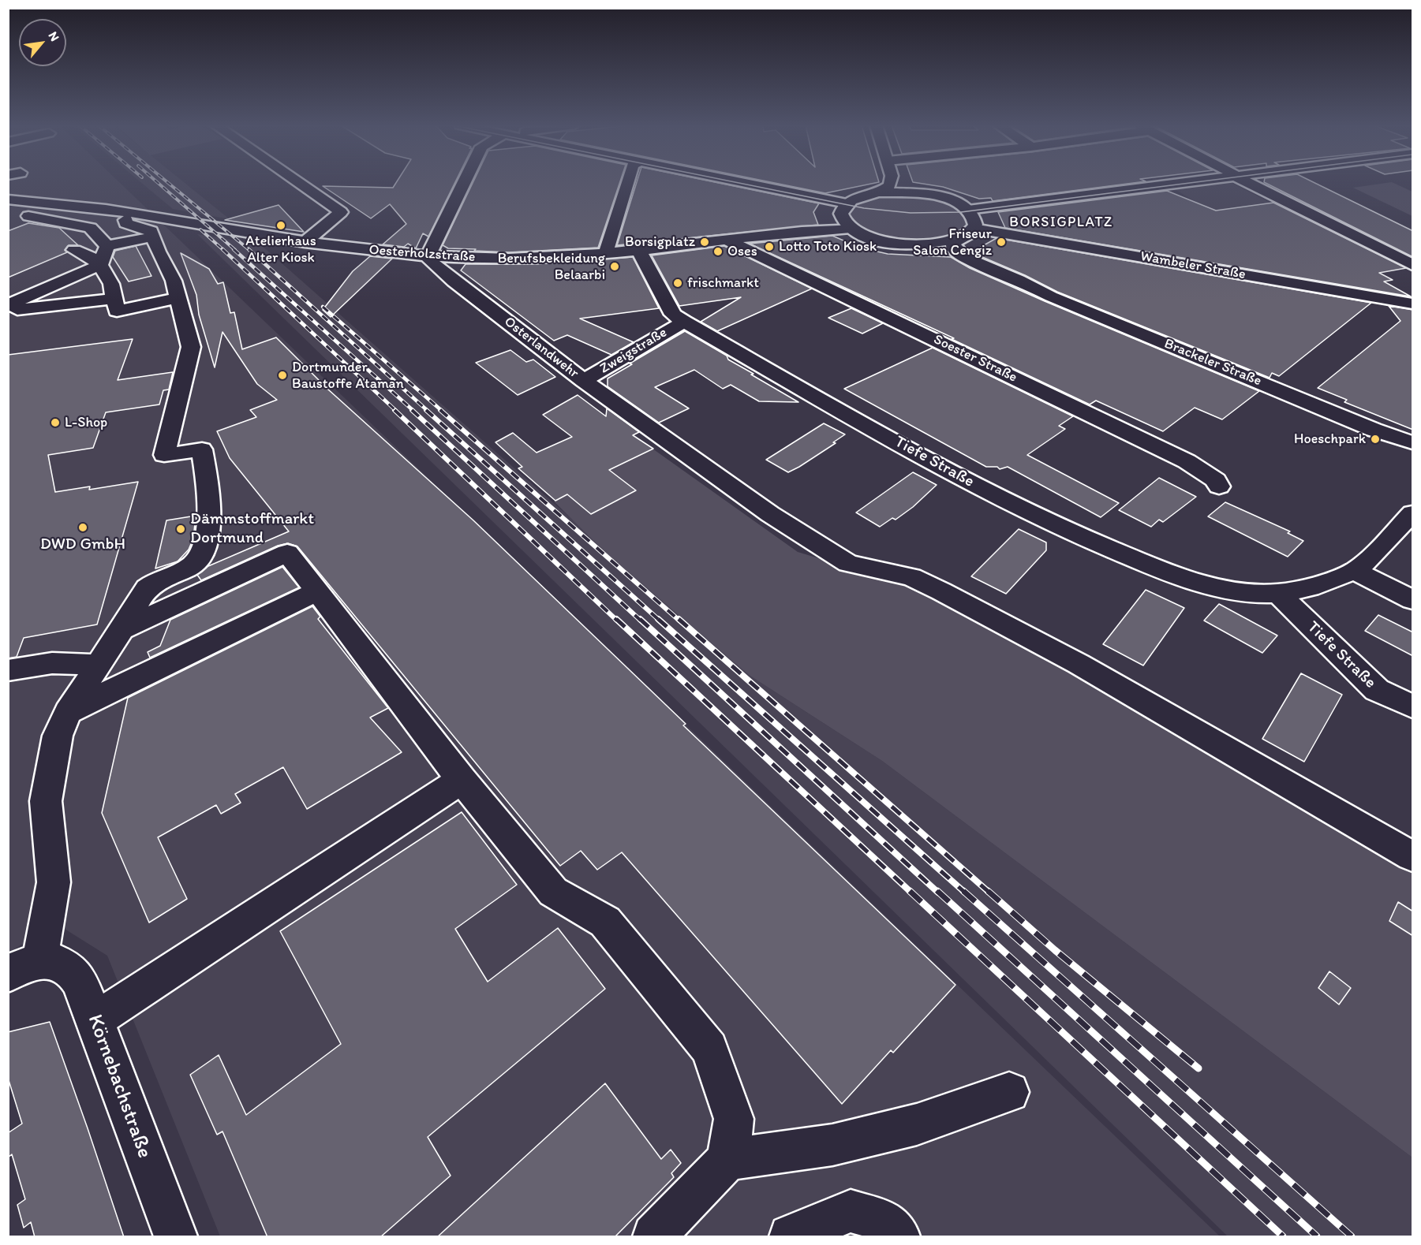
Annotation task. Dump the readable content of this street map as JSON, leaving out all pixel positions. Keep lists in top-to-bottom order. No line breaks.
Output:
{"streets":{"street":["Oesterholzstraße","Wambeler Straße","Osterlandwehr","Zweigstraße","Soester Straße","Brackeler Straße","Tiefe Straße","Körnebachstraße"]},"crossings":[["Oesterholzstraße","Osterlandwehr"],["Oesterholzstraße","Soester Straße"],["Oesterholzstraße","Tiefe Straße"],["Osterlandwehr","Zweigstraße"],["Zweigstraße","Tiefe Straße"]],"districts":["BORSIGPLATZ"],"places":["Atelierhaus Alter Kiosk","Borsigplatz","Friseur Salon Cengiz","Lotto Toto Kiosk","Oses","Berufsbekleidung Belaarbi","frischmarkt","Dortmunder Baustoffe Ataman","L-Shop","Hoeschpark","DWD GmbH","Dämmstoffmarkt Dortmund"],"north":"top right"}
